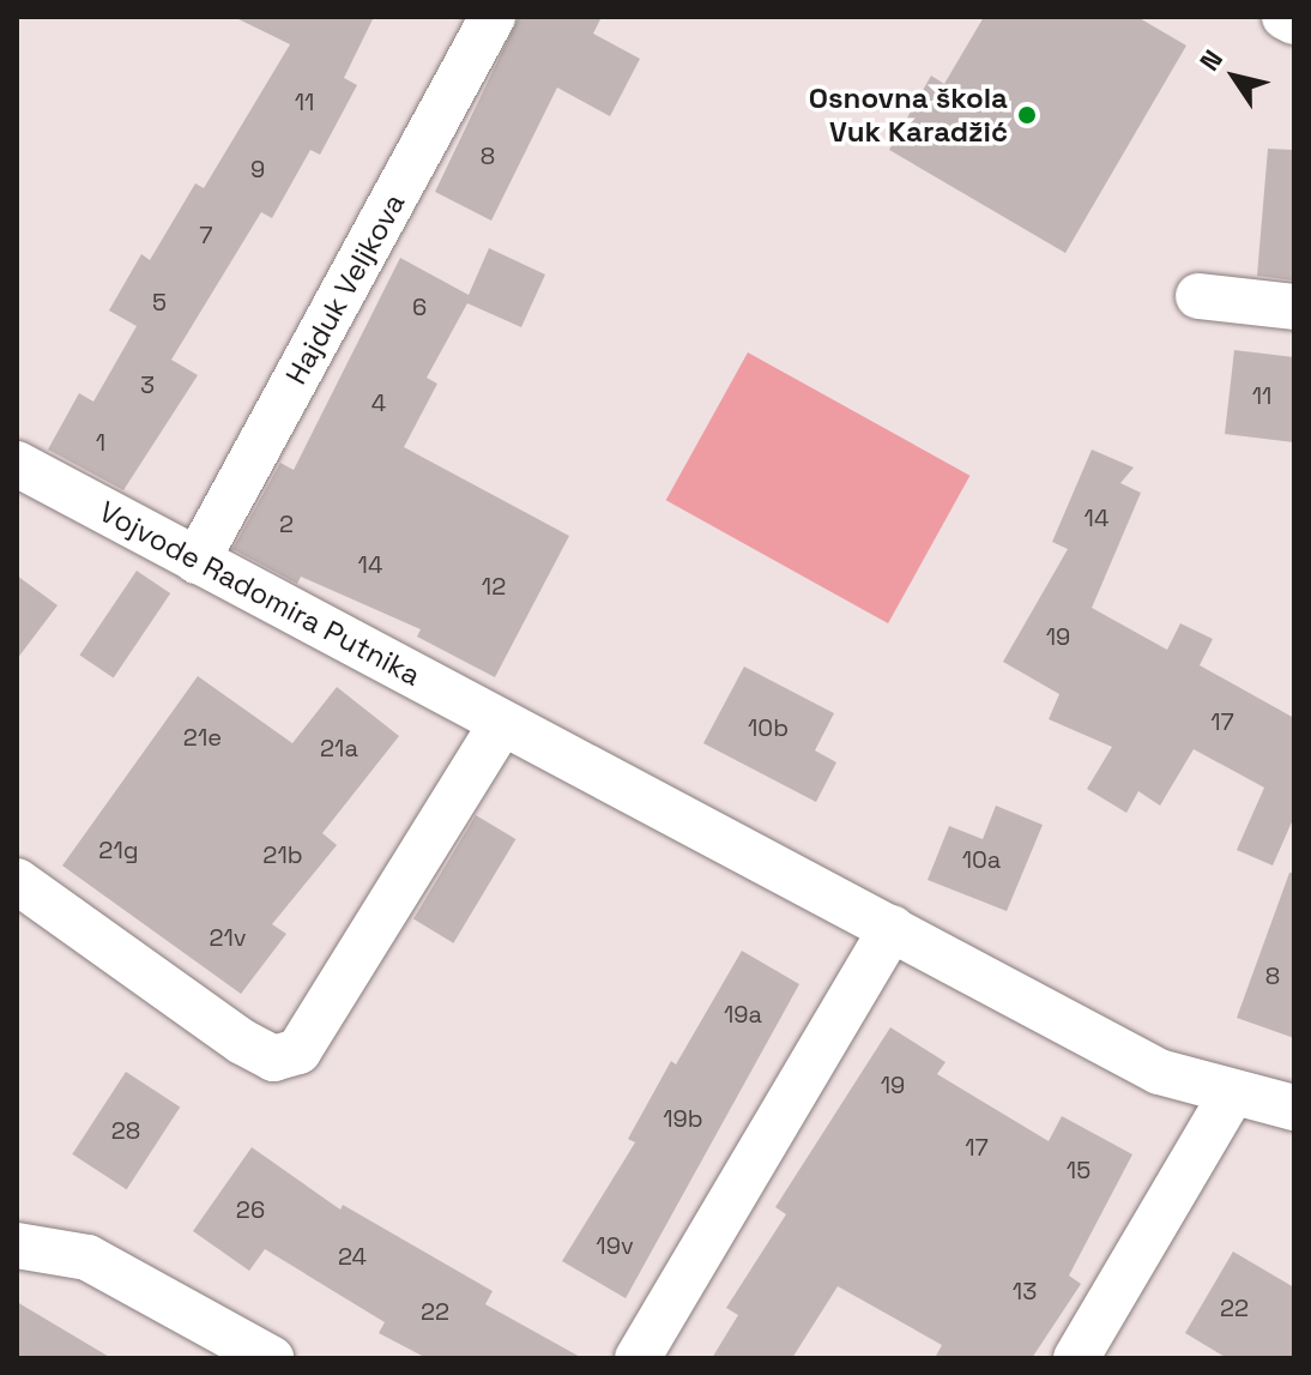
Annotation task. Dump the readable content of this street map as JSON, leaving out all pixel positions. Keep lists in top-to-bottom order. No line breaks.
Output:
{"streets":{"street":["Hajduk Veljkova","Vojvode Radomira Putnika"]},"crossings":[["Hajduk Veljkova","Vojvode Radomira Putnika"]],"places":["Osnovna škola Vuk Karadžić"],"house_numbers":["11","8","9","7","5","6","3","11","4","1","14","2","14","12","19","17","10b","21e","21a","21g","21b","10a","21v","8","19a","19","19b","28","17","15","26","19v","24","13","22","22"],"north":"top left"}
